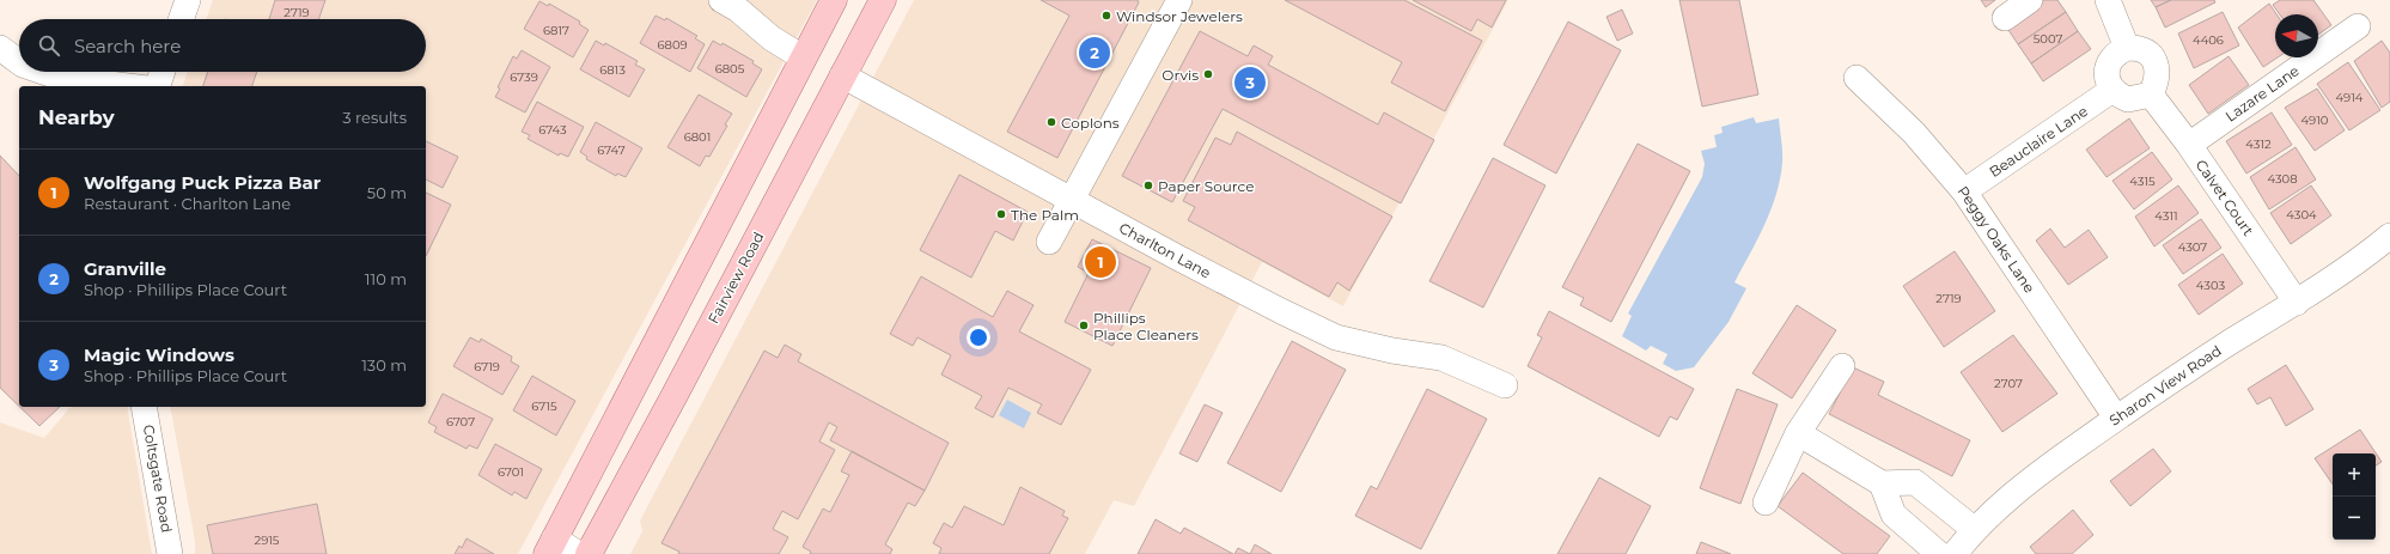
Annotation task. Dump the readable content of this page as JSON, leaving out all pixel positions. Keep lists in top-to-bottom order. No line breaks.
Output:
{"streets":{"main road":["Fairview Road"],"street":["Lazare Lane","Beauclaire Lane","Calvet Court","Peggy Oaks Lane","Charlton Lane","Sharon View Road","Coltsgate Road"]},"crossings":[["Lazare Lane","Calvet Court"],["Beauclaire Lane","Calvet Court"],["Beauclaire Lane","Peggy Oaks Lane"],["Calvet Court","Sharon View Road"],["Peggy Oaks Lane","Sharon View Road"],["Charlton Lane","Fairview Road"]],"places":["Windsor Jewelers","Orvis","Coplons","Paper Source","The Palm","Phillips Place Cleaners"],"house_numbers":["2719","6817","5007","4406","6809","6805","6813","6739","4914","4910","6743","6801","4312","6747","4308","4315","4304","4311","4307","4303","2719","6719","2707","6715","6707","6701","2915"],"north":"left","page":{"search":"Search here","pins":["2","3","1"],"heading":["Nearby","3 results"],"list":[{"mark":"1","name":"Wolfgang Puck Pizza Bar","note":"Restaurant · Charlton Lane","value":"50 m"},{"mark":"2","name":"Granville","note":"Shop · Phillips Place Court","value":"110 m"},{"mark":"3","name":"Magic Windows","note":"Shop · Phillips Place Court","value":"130 m"}],"map_buttons":["+","−"]}}
